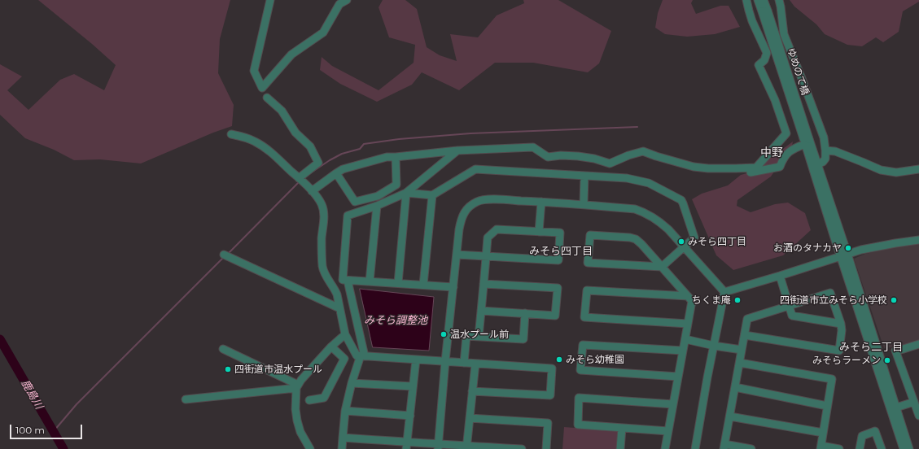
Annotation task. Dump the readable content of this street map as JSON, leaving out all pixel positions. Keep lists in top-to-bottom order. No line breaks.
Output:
{"streets":{"street":["ゆめのて橋"]},"districts":["中野","みそら四丁目","みそら二丁目"],"water":["みそら調整池","鹿島川"],"places":["みそら四丁目","お酒のタナカヤ","ちくま庵","四街道市立みそら小学校","温水プール前","みそら幼稚園","みそらラーメン","四街道市温水プール"],"scale_bar":"100 m"}
